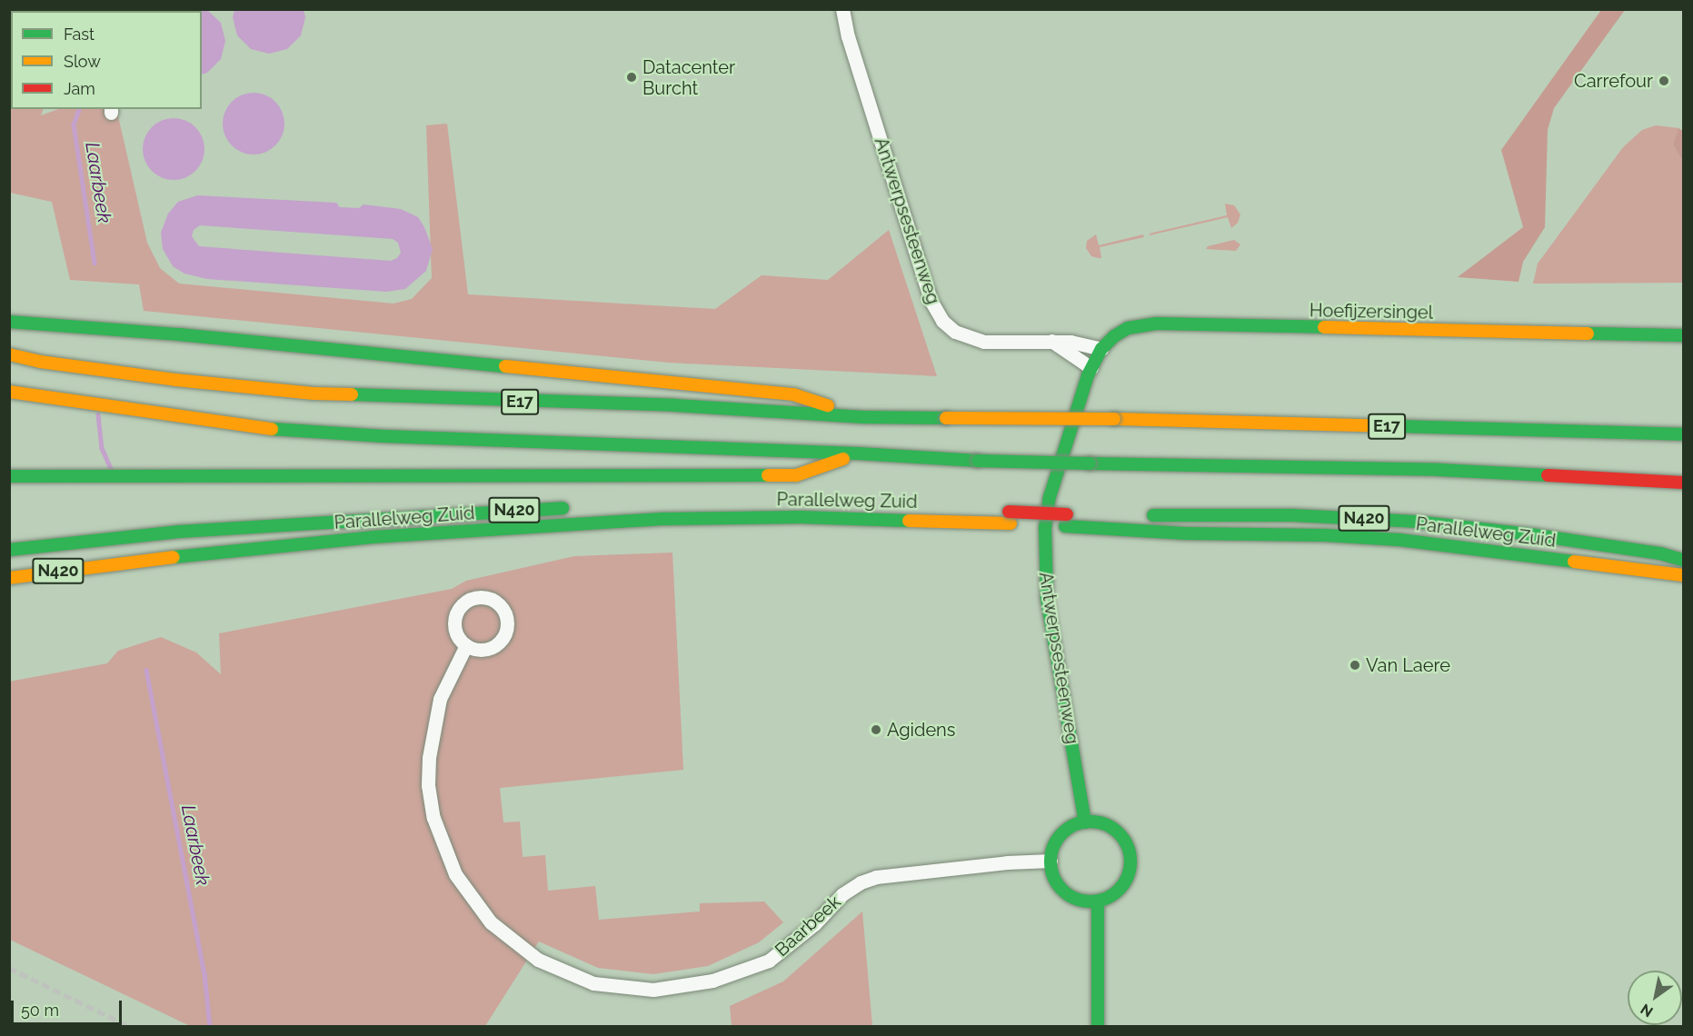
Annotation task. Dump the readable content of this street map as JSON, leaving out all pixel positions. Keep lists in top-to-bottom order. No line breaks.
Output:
{"streets":{"main road":["Antwerpsesteenweg","Hoefijzersingel","E17","Parallelweg Zuid","N420"],"street":["Baarbeek"]},"crossings":[["Antwerpsesteenweg","Hoefijzersingel"],["Antwerpsesteenweg","Baarbeek"]],"water":["Laarbeek"],"places":["Datacenter Burcht","Carrefour","Van Laere","Agidens"],"legend":["Fast","Slow","Jam"],"scale_bar":"50 m","north":"bottom left"}
